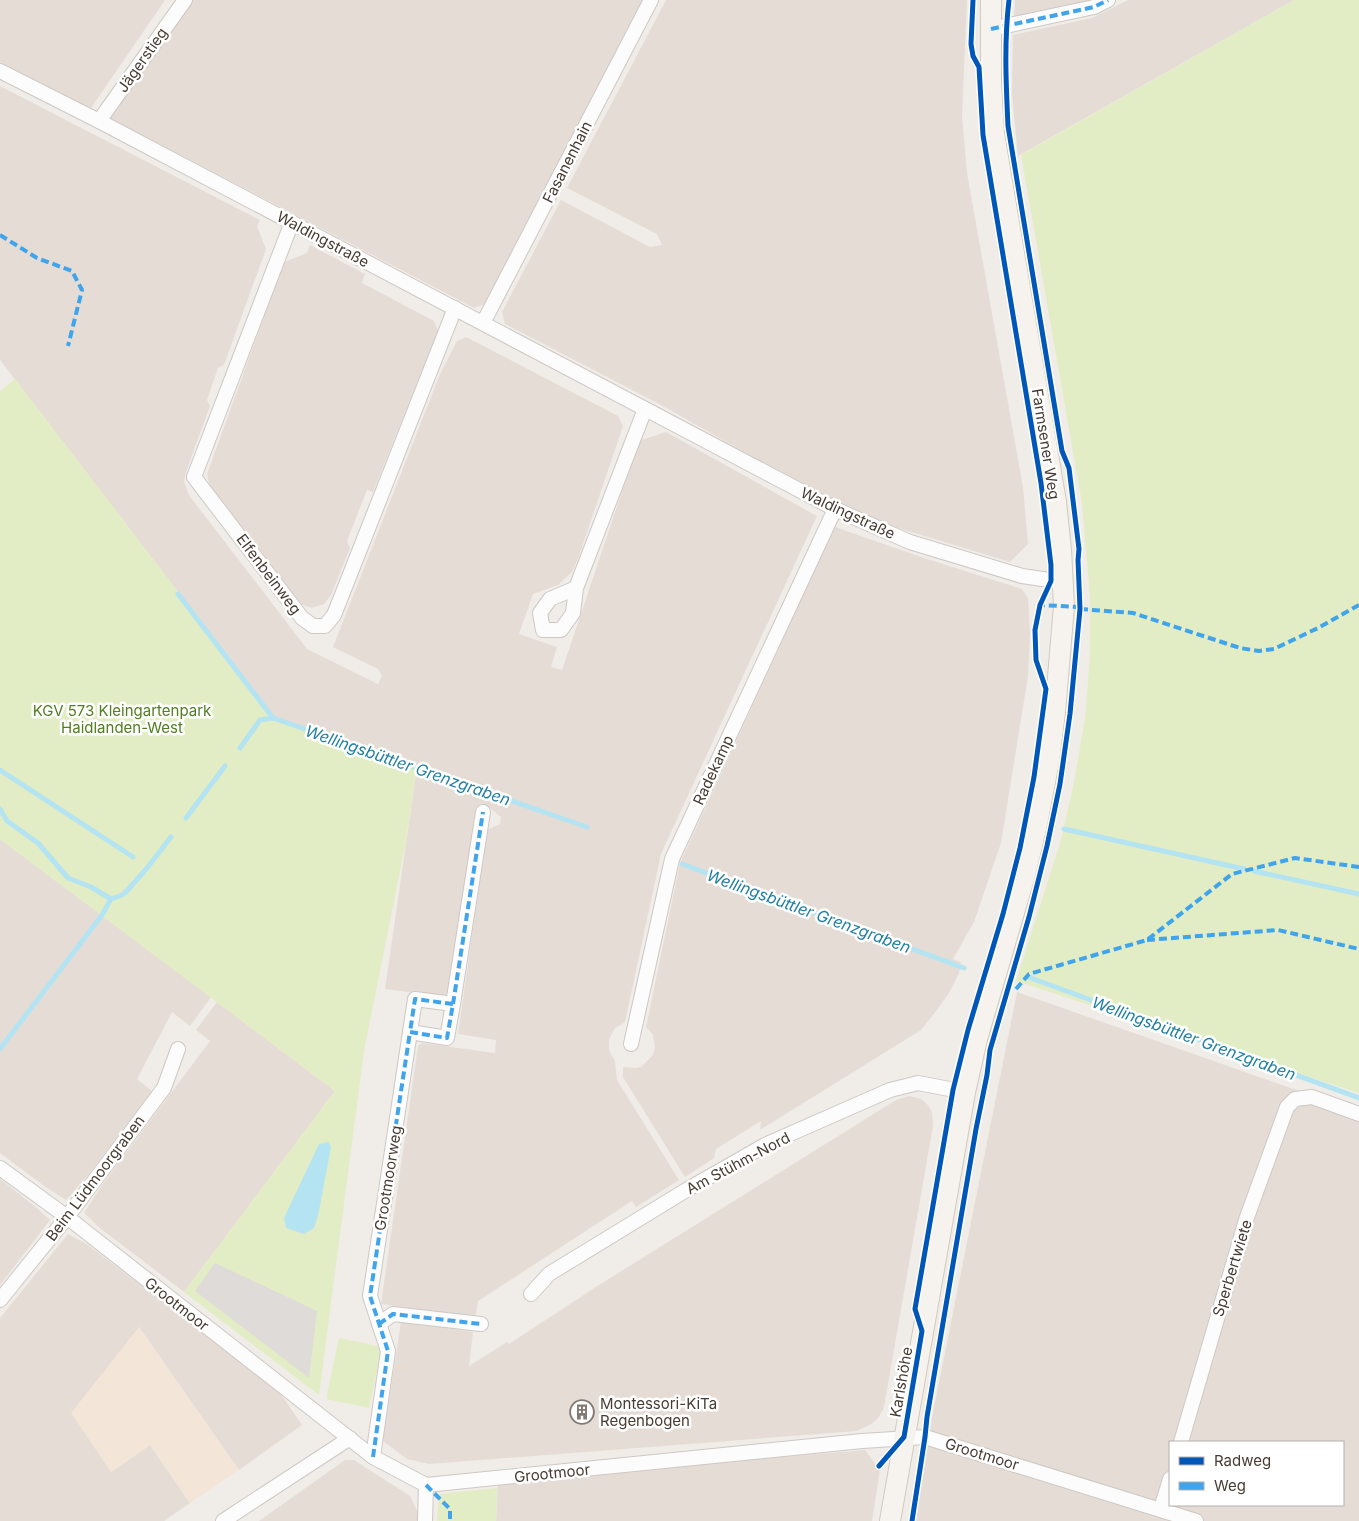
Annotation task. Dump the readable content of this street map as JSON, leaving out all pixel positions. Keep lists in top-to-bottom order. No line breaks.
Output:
{"streets":{"main road":["Farmsener Weg","Karlshöhe"],"street":["Jägerstieg","Fasanenhain","Waldingstraße","Elfenbeinweg","Radekamp","Am Stühm-Nord","Beim Lüdmoorgraben","Grootmoorweg","Sperbertwiete","Grootmoor"]},"crossings":[["Jägerstieg","Waldingstraße"],["Fasanenhain","Waldingstraße"],["Waldingstraße","Farmsener Weg"],["Waldingstraße","Elfenbeinweg"],["Waldingstraße","Radekamp"],["Farmsener Weg","Karlshöhe"],["Am Stühm-Nord","Karlshöhe"],["Beim Lüdmoorgraben","Grootmoor"],["Grootmoorweg","Grootmoor"],["Grootmoor","Karlshöhe"]],"water":["Wellingsbüttler Grenzgraben"],"parks":["KGV 573 Kleingartenpark Haidlanden-West"],"places":{"building":["Montessori-KiTa Regenbogen"]},"legend":["Radweg","Weg"]}
